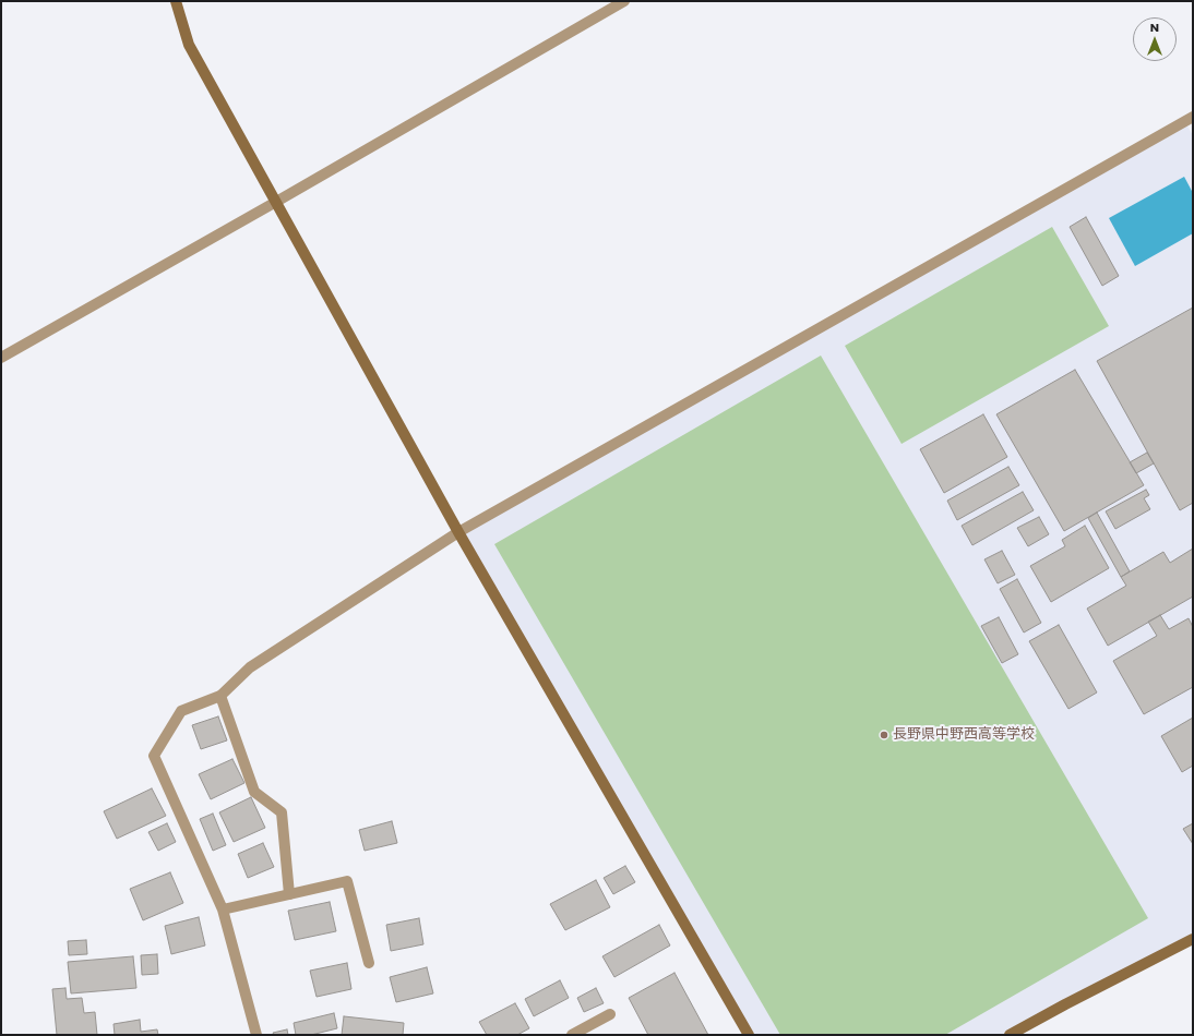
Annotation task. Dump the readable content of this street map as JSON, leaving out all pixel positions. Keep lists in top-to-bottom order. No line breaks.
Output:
{"places":["長野県中野西高等学校"],"north":"top"}
